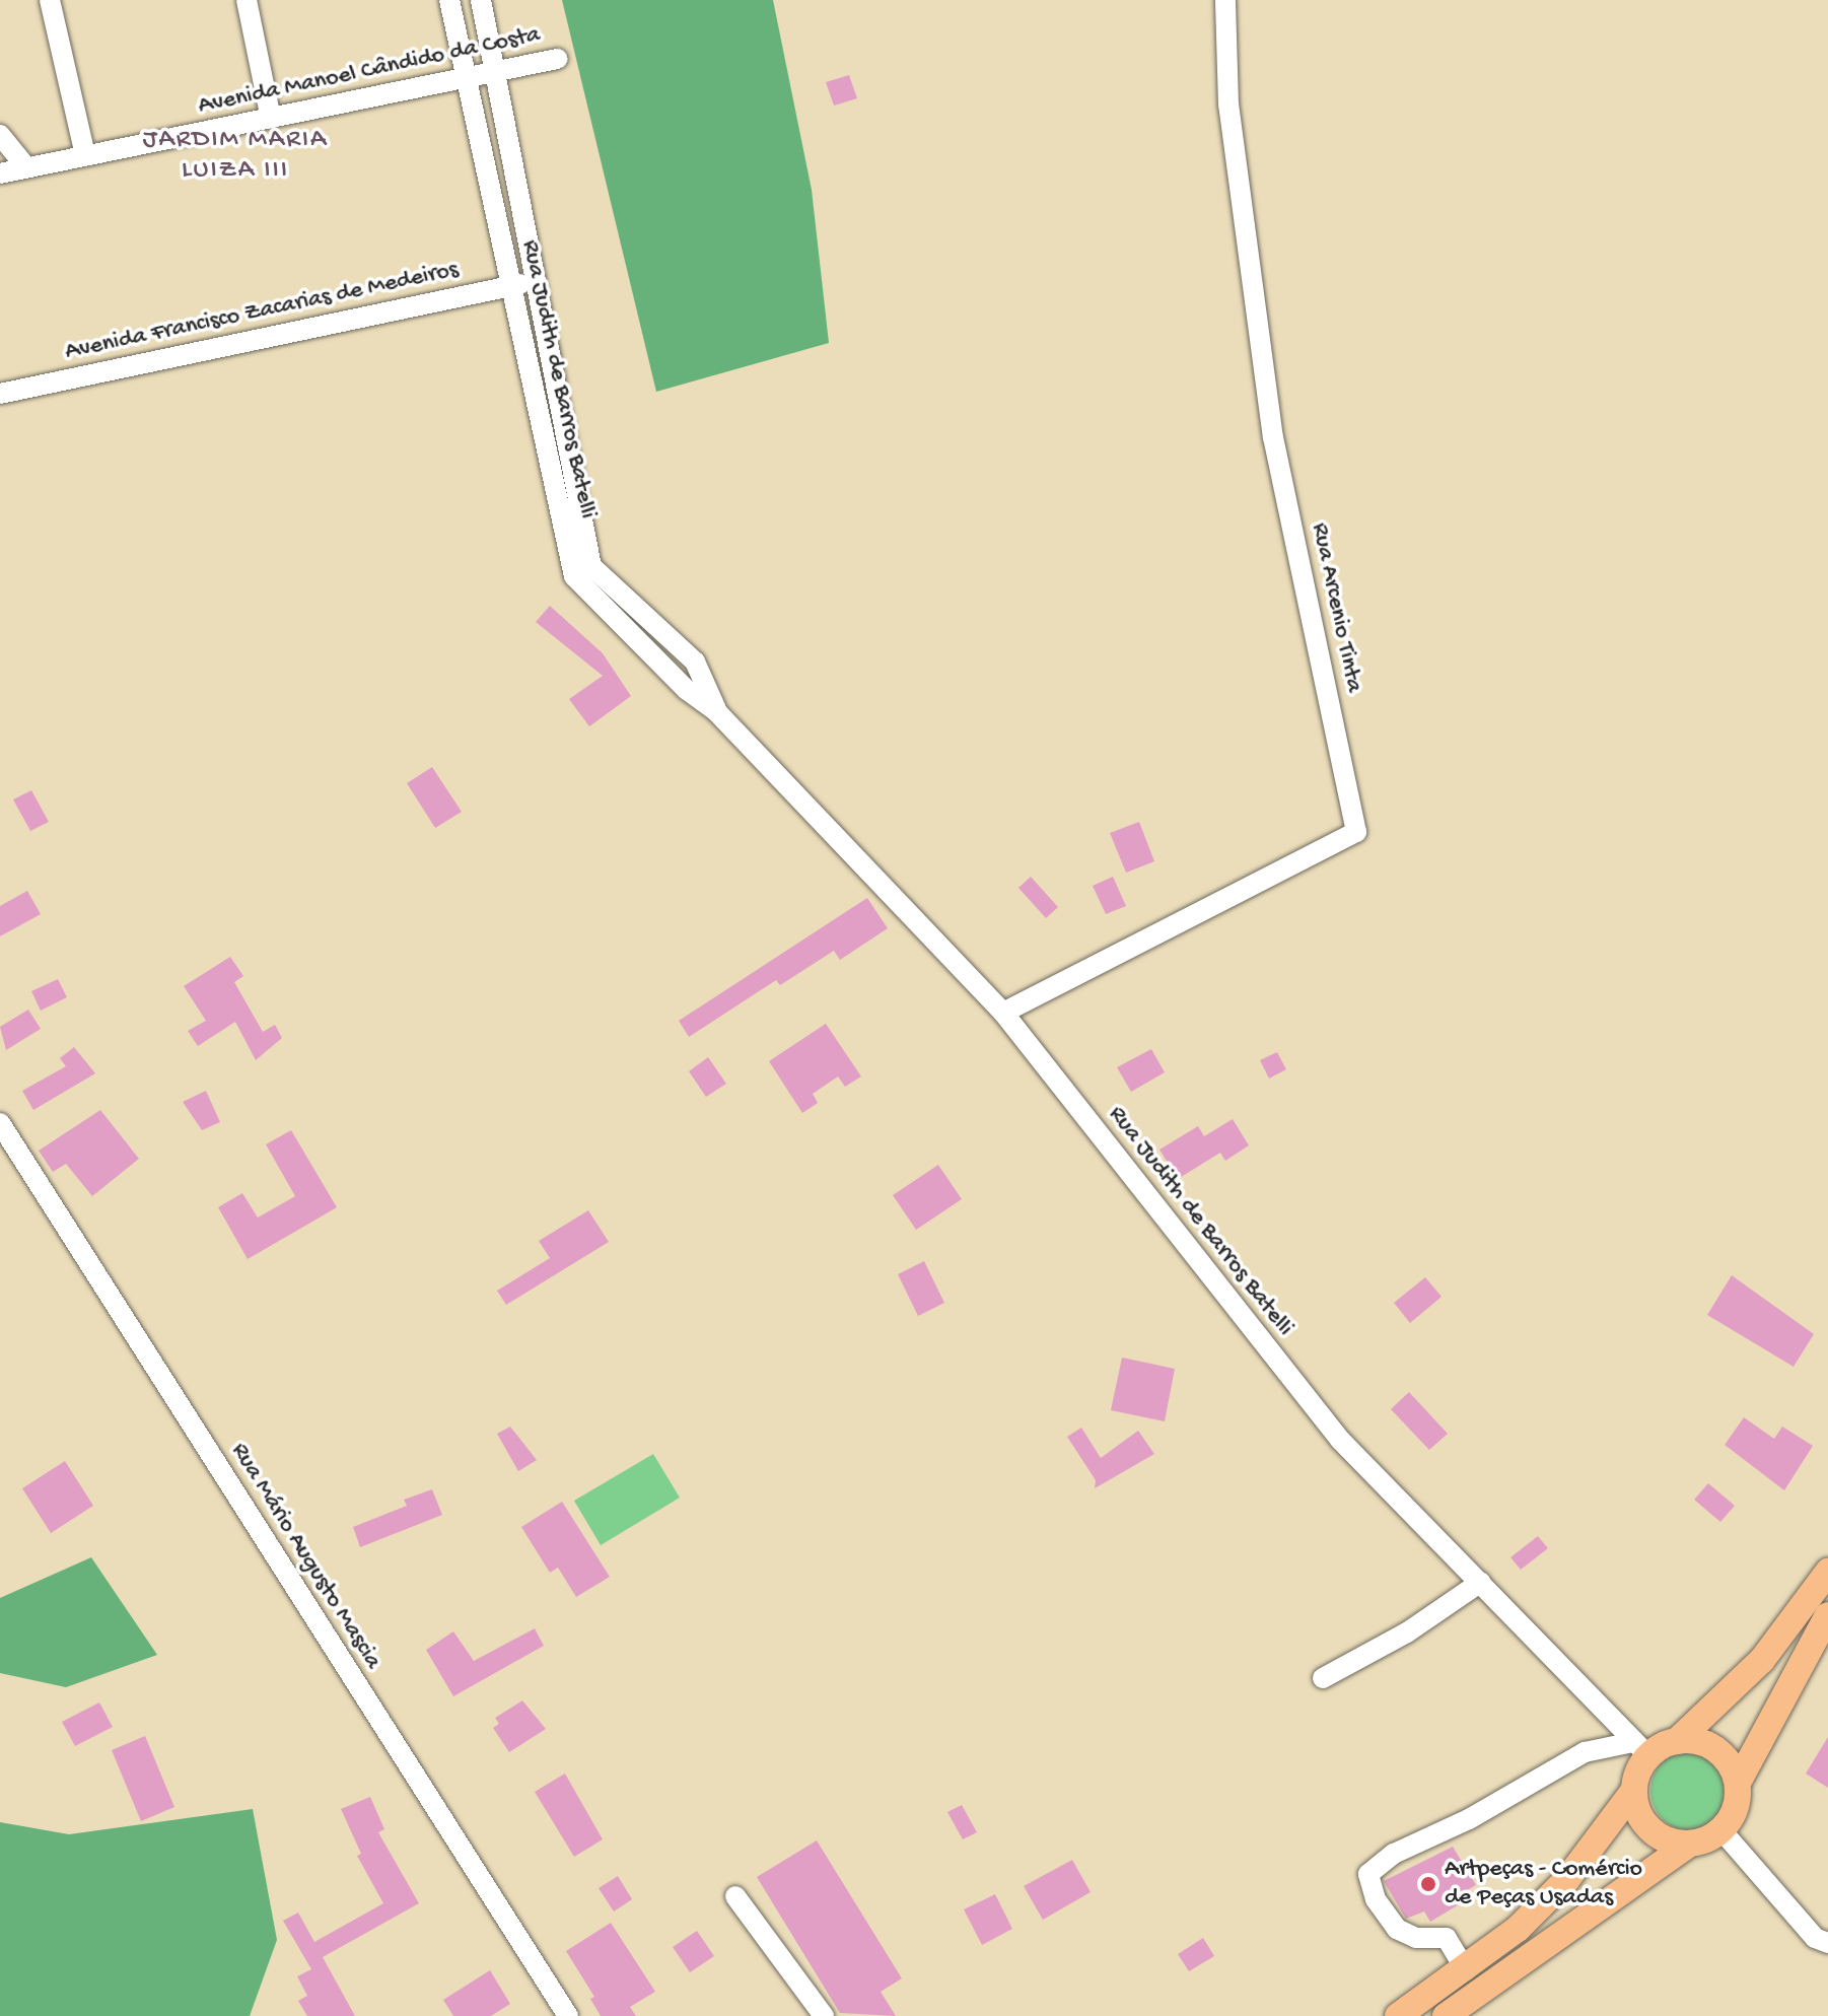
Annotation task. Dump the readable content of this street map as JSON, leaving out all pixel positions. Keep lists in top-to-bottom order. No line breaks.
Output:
{"streets":{"street":["Avenida Manoel Cândido da Costa","Avenida Francisco Zacarias de Medeiros","Rua Judith de Barros Batelli","Rua Arcenio Tinta","Rua Mário Augusto Mascia"]},"crossings":[["Avenida Manoel Cândido da Costa","Rua Judith de Barros Batelli"],["Avenida Francisco Zacarias de Medeiros","Rua Judith de Barros Batelli"],["Rua Judith de Barros Batelli","Rua Arcenio Tinta"]],"districts":["JARDIM MARIA LUIZA III"],"places":["Artpeças - Comércio de Peças Usadas"]}
